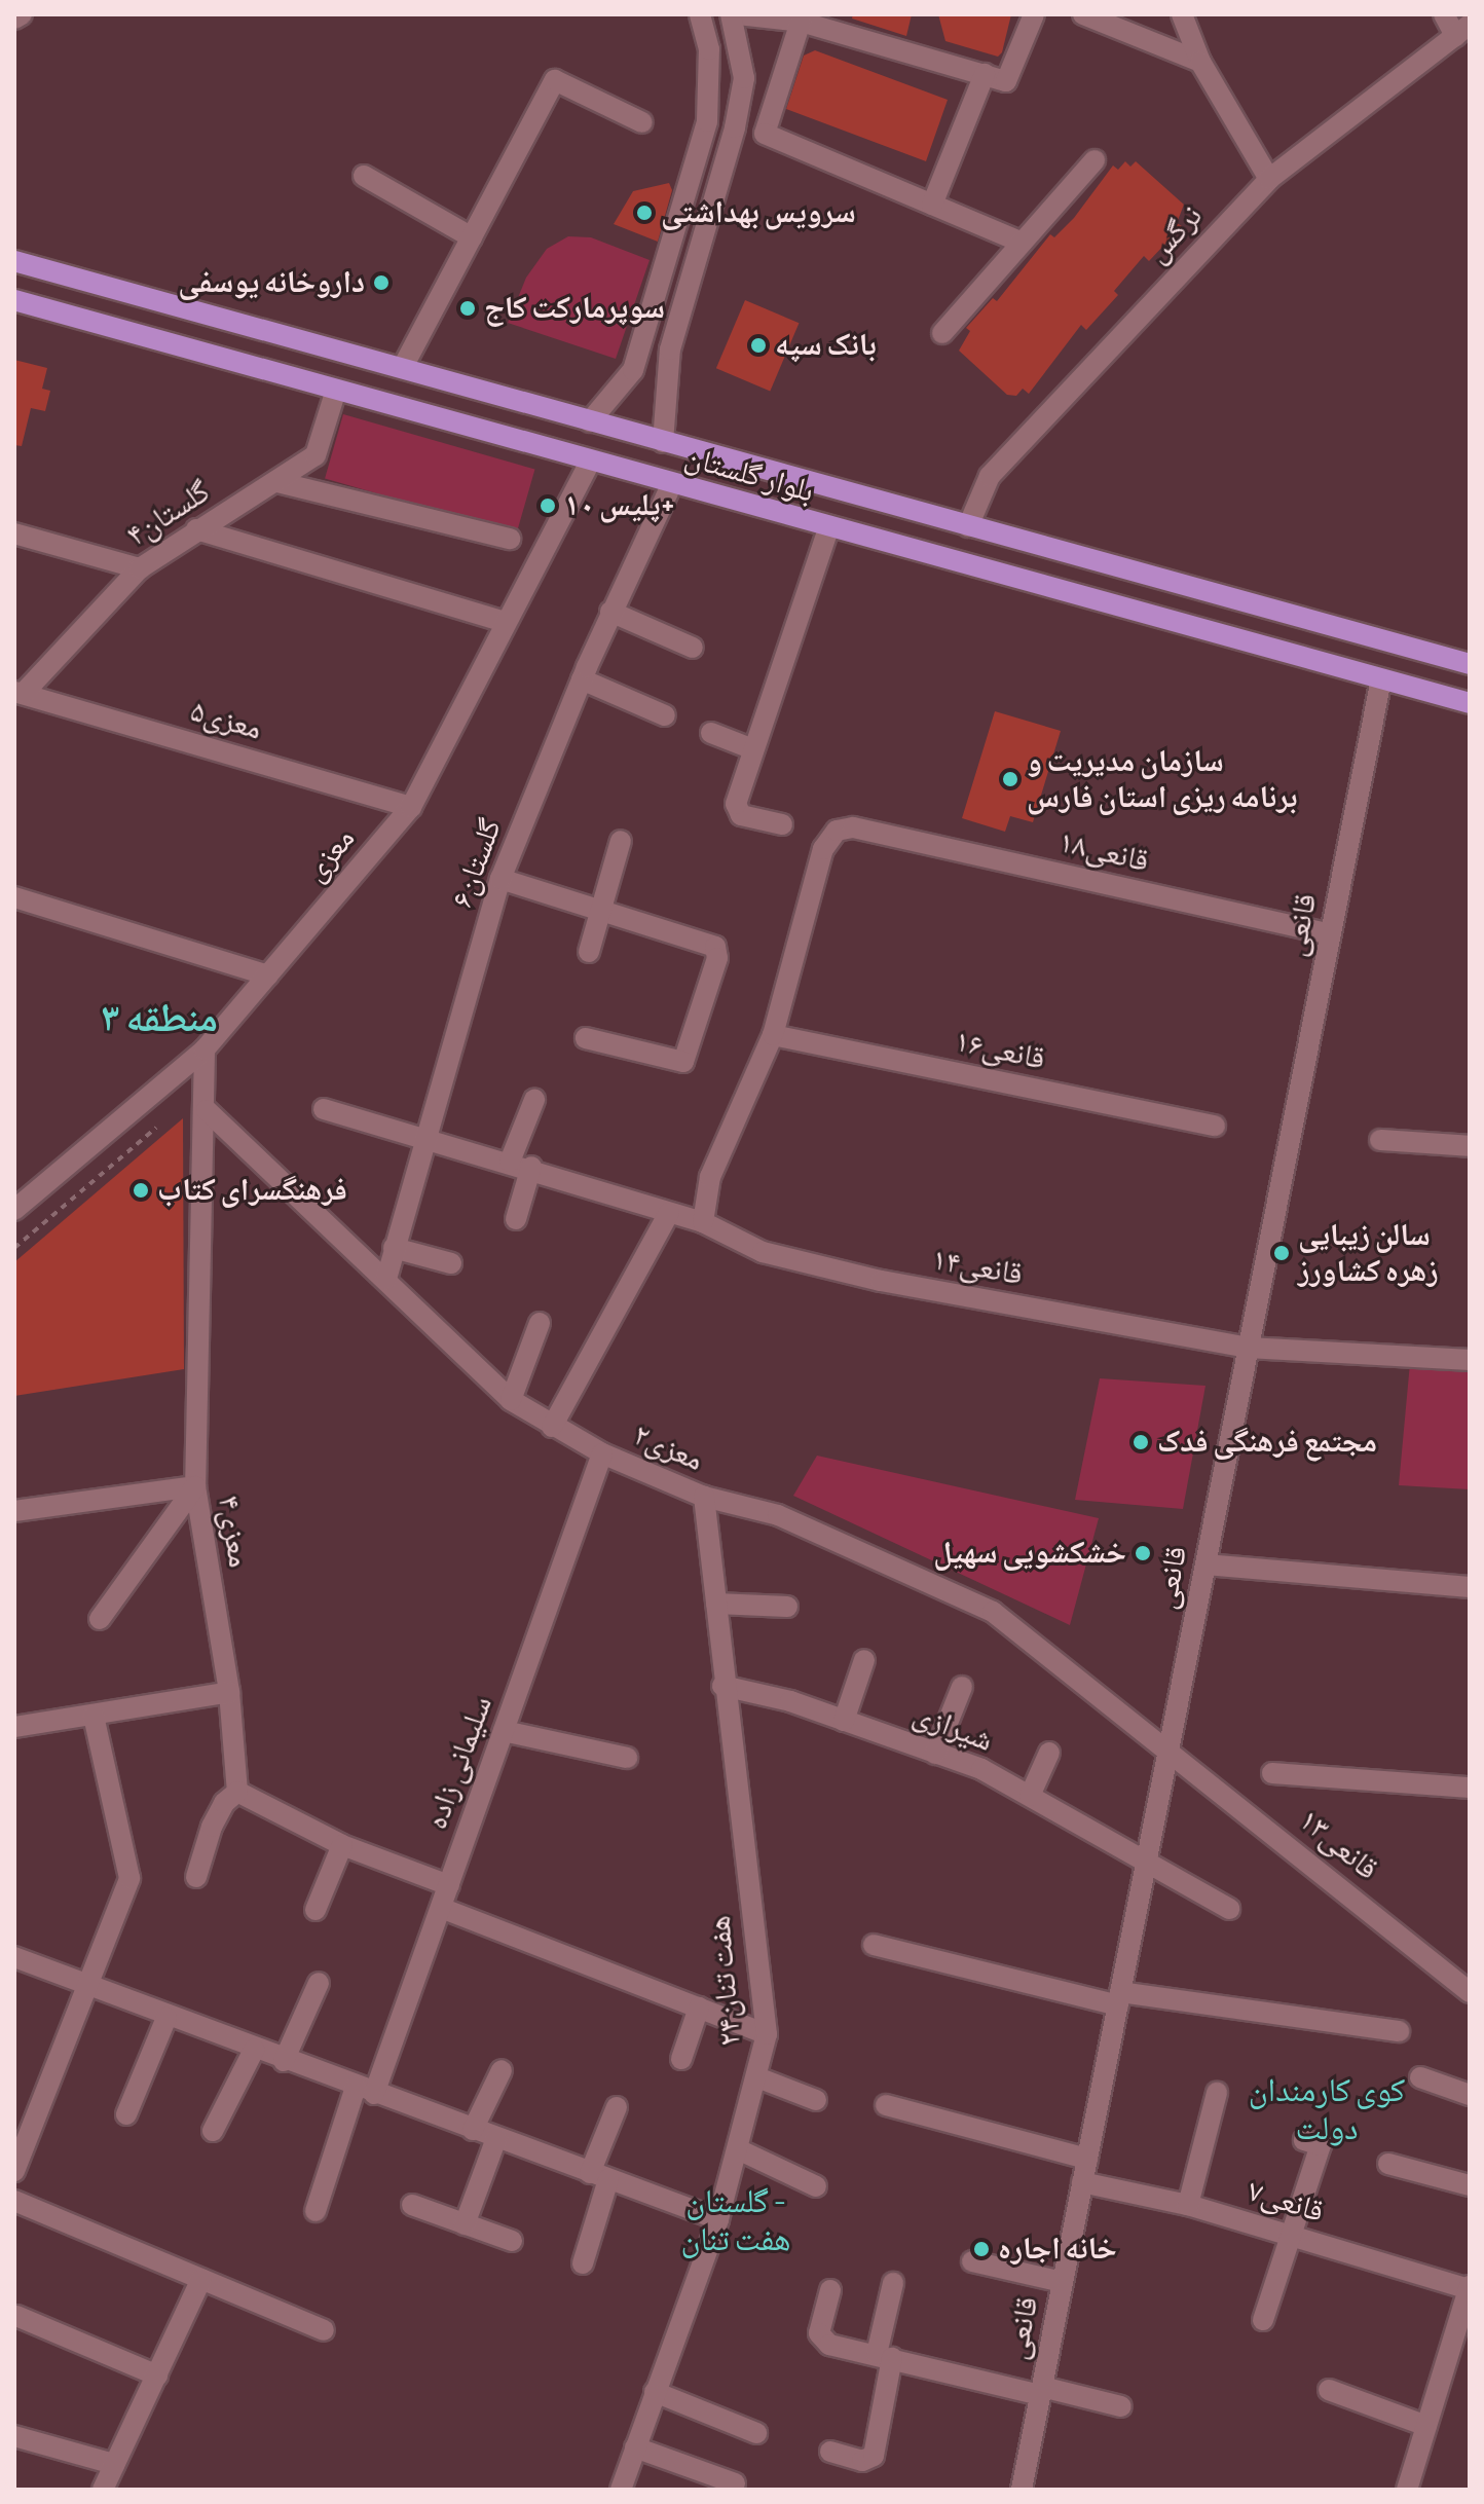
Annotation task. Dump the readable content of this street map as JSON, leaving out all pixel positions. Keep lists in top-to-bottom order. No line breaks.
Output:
{"streets":{"main road":["بلوار گلستان"],"street":["نرگس","گلستان۴","۵معزی","۱۸قانعی","معزی","گلستان۶","قانعی","۱۶قانعی","۱۴قانعی","۲معزی","۴معزی","شیرازی","سلیمانی زاده","۱۳قانعی","هفت تنان۲۴","۷قانعی"]},"crossings":[["نرگس","بلوار گلستان"],["بلوار گلستان","گلستان۴"],["بلوار گلستان","معزی"],["بلوار گلستان","گلستان۶"],["بلوار گلستان","قانعی"],["گلستان۴","۵معزی"],["۵معزی","معزی"],["۱۸قانعی","قانعی"],["۱۸قانعی","۱۶قانعی"],["معزی","۴معزی"],["گلستان۶","۱۴قانعی"],["گلستان۶","۲معزی"],["قانعی","۱۴قانعی"],["قانعی","۲معزی"],["قانعی","شیرازی"],["قانعی","۱۳قانعی"],["قانعی","۷قانعی"],["۲معزی","۴معزی"],["۲معزی","سلیمانی زاده"],["۲معزی","۱۳قانعی"],["۲معزی","هفت تنان۲۴"],["شیرازی","هفت تنان۲۴"]],"districts":["منطقه ۳","کوی کارمندان دولت","گلستان - هفت تنان"],"places":["سرویس بهداشتی","داروخانه یوسفی","سوپرمارکت کاج","بانک سپه","پلیس ۱۰+","سازمان مدیریت و برنامه ریزی استان فارس","فرهنگسرای کتاب","سالن زیبایی زهره کشاورز","مجتمع فرهنگی فدک","خشکشویی سهیل","خانه اجاره"]}
